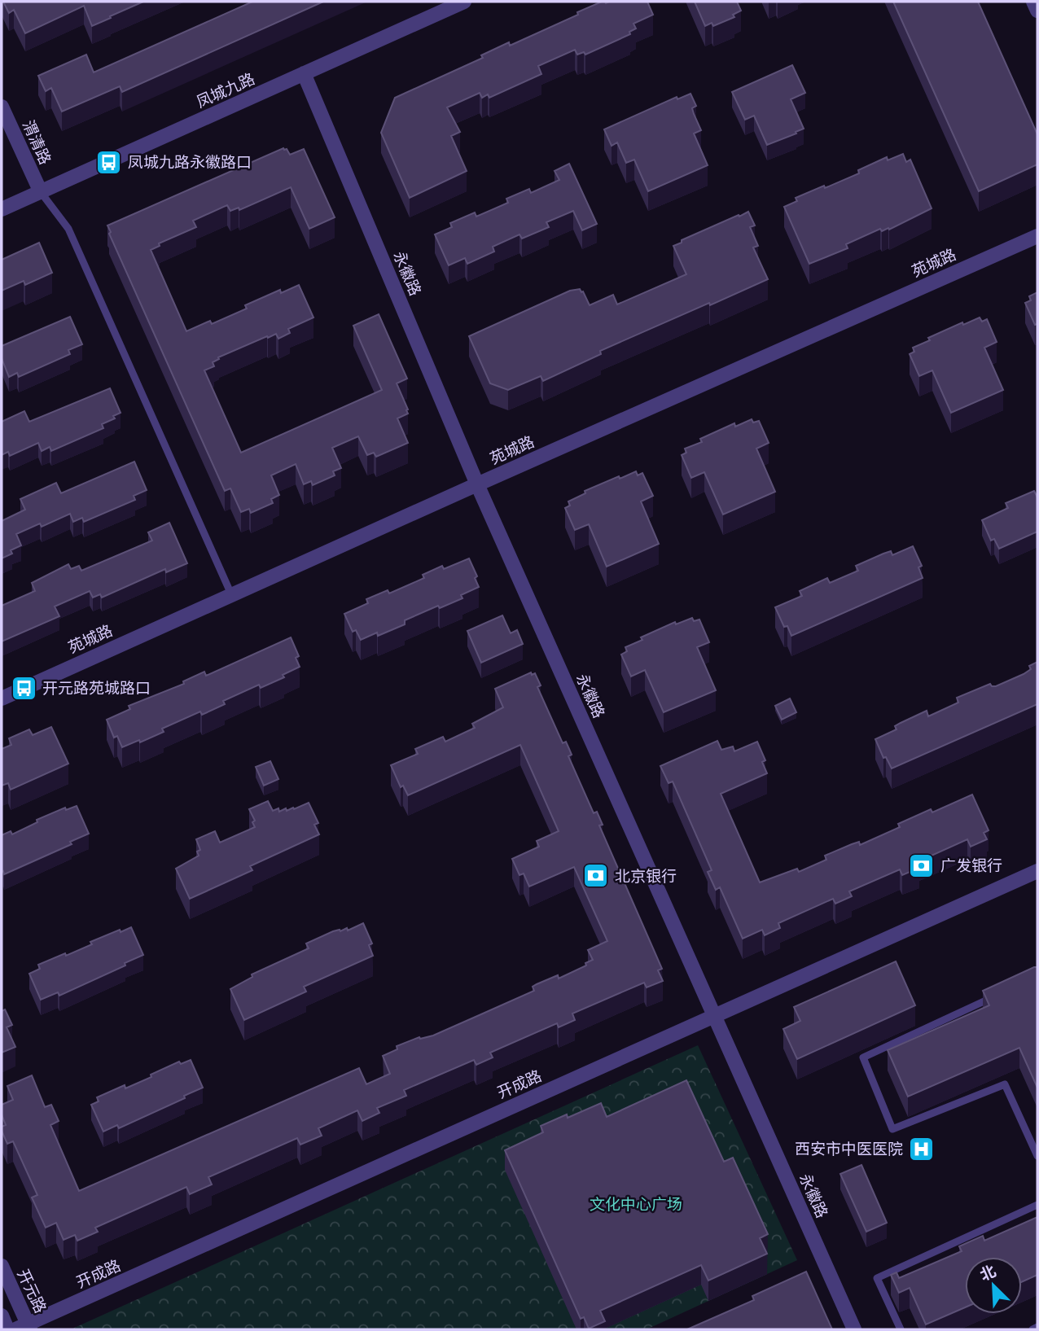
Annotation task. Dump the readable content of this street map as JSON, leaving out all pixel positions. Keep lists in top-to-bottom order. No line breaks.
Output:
{"streets":{"street":["凤城九路","渭清路","苑城路","永徽路","开成路","开元路"]},"crossings":[["凤城九路","渭清路"],["凤城九路","永徽路"],["苑城路","永徽路"],["永徽路","开成路"],["开成路","开元路"]],"parks":["文化中心广场"],"places":{"bus stop":["凤城九路永徽路口","开元路苑城路口"],"bank":["广发银行","北京银行"],"hospital":["西安市中医医院"]},"north":"top left"}
